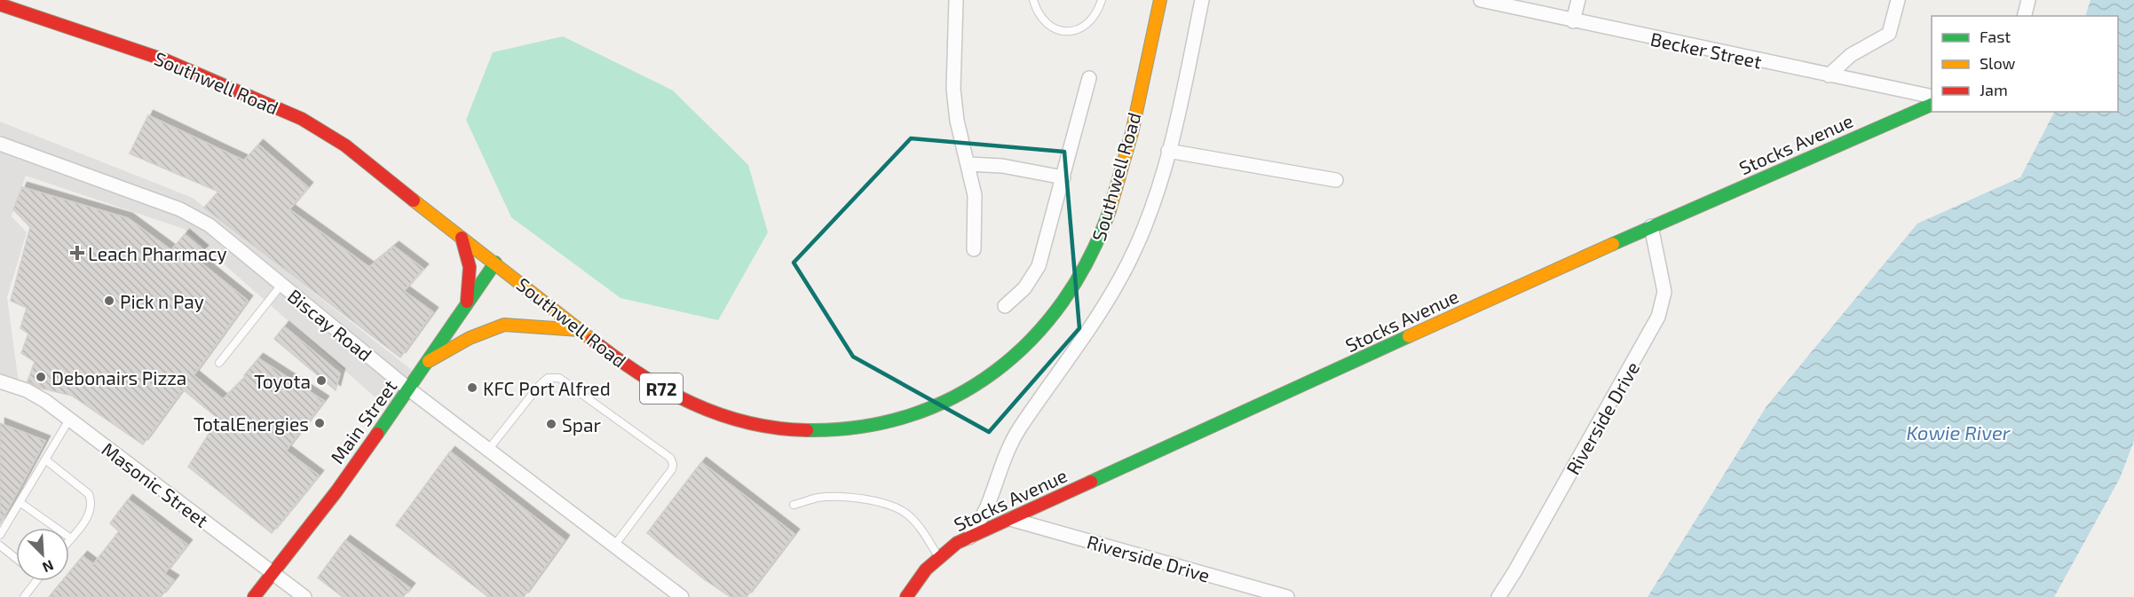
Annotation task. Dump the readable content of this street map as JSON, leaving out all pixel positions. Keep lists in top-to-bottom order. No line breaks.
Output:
{"streets":{"main road":["Southwell Road","Stocks Avenue","R72","Main Street"],"street":["Becker Street","Biscay Road","Riverside Drive","Masonic Street"]},"crossings":[["Southwell Road","Stocks Avenue"],["Southwell Road","Main Street"],["Stocks Avenue","Riverside Drive"],["Biscay Road","Main Street"],["Main Street","Masonic Street"]],"water":["Kowie River"],"places":{"health":["Leach Pharmacy"],"other":["Pick n Pay","Debonairs Pizza","Toyota","KFC Port Alfred","TotalEnergies","Spar"]},"legend":["Fast","Slow","Jam"],"north":"bottom right"}
